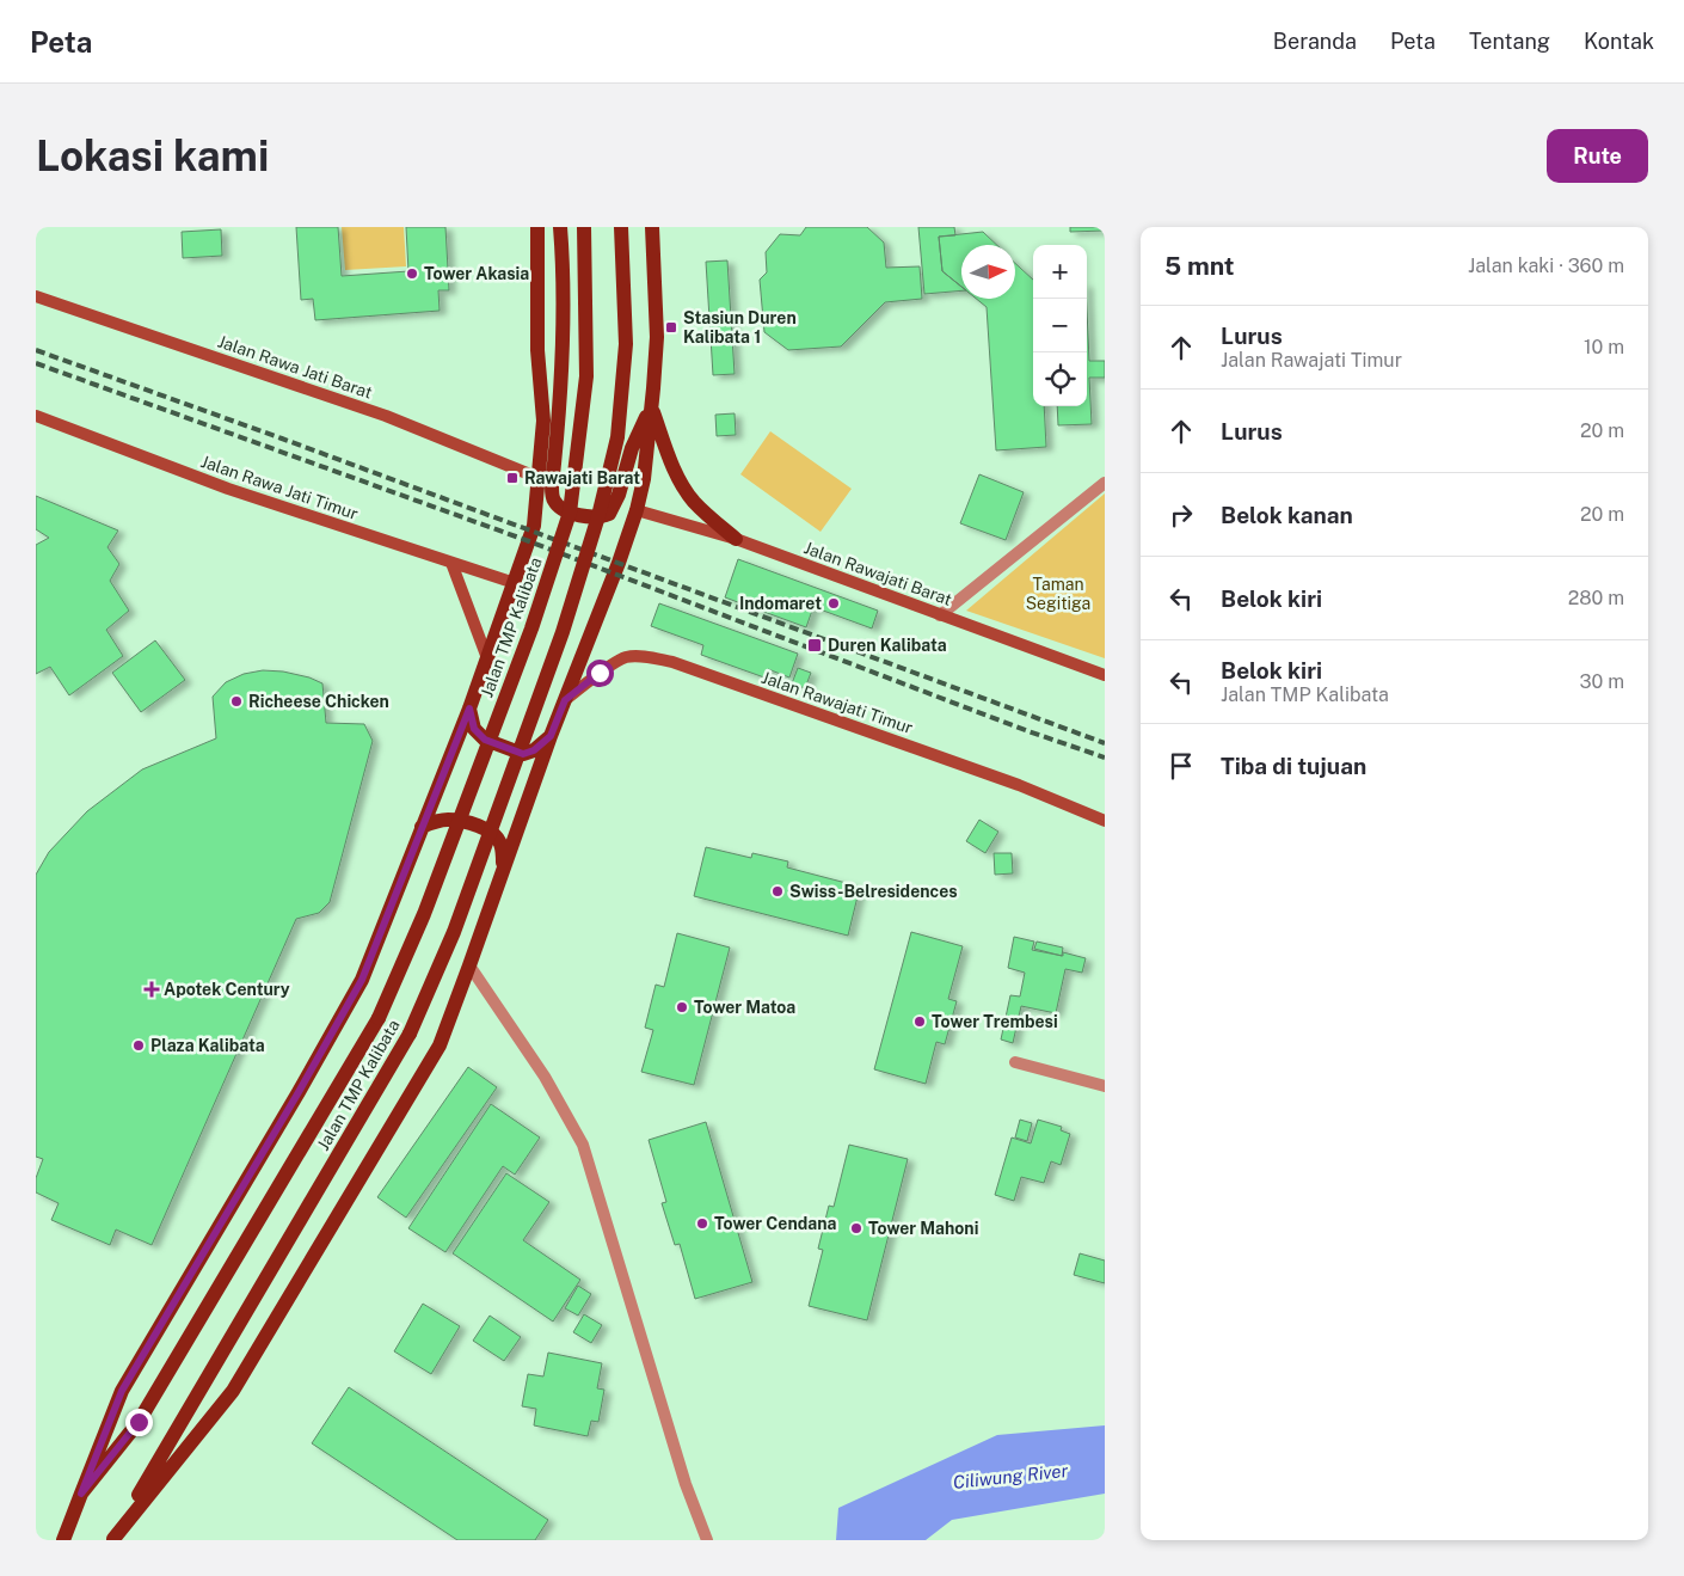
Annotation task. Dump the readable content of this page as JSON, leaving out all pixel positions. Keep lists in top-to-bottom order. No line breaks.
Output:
{"streets":{"main road":["Jalan TMP Kalibata"],"street":["Jalan Rawa Jati Barat","Jalan Rawa Jati Timur","Jalan Rawajati Barat","Jalan Rawajati Timur"]},"water":["Ciliwung River"],"parks":["Taman Segitiga"],"places":{"other":["Tower Akasia","Indomaret","Richeese Chicken","Swiss-Belresidences","Tower Matoa","Tower Trembesi","Plaza Kalibata","Tower Cendana","Tower Mahoni"],"transit":["Stasiun Duren Kalibata 1","Rawajati Barat","Duren Kalibata"],"health":["Apotek Century"]},"north":"right","page":{"header":"Peta","nav":["Beranda","Peta","Tentang","Kontak"],"buttons":"Rute","title":"Lokasi kami","heading":["5 mnt","Jalan kaki · 360 m"],"map_buttons":["+","−"],"list":[["Lurus","Jalan Rawajati Timur","10 m"],["Lurus","20 m"],["Belok kanan","20 m"],["Belok kiri","280 m"],["Belok kiri","Jalan TMP Kalibata","30 m"],"Tiba di tujuan"]}}
